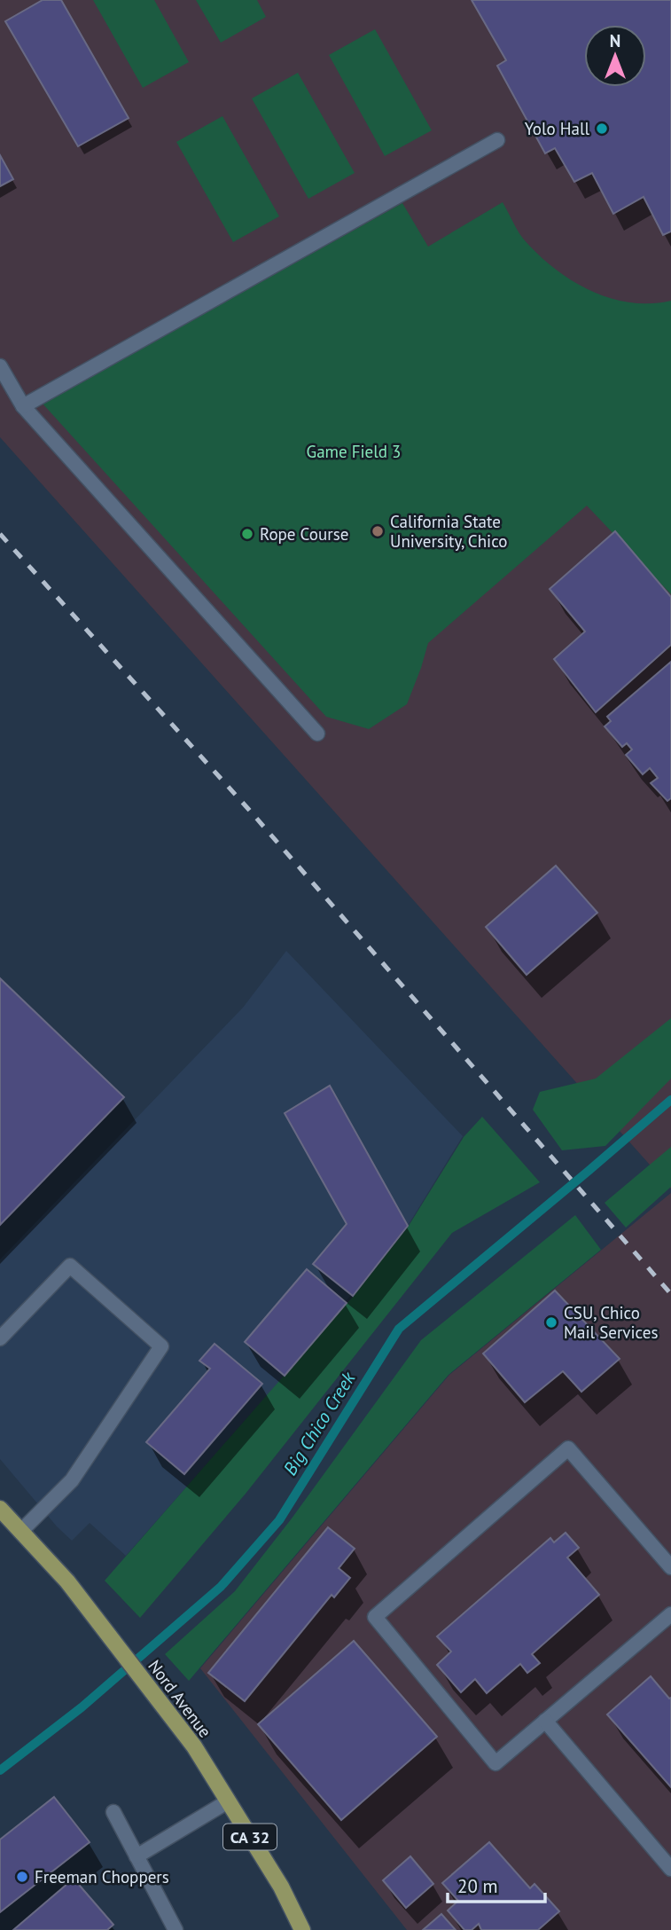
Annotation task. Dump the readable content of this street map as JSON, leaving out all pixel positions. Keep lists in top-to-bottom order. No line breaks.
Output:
{"streets":{"main road":["Nord Avenue","CA 32"]},"water":["Big Chico Creek"],"parks":["Game Field 3"],"places":["Yolo Hall","California State University, Chico","Rope Course","CSU, Chico Mail Services","Freeman Choppers"],"scale_bar":"20 m","north":"top"}
